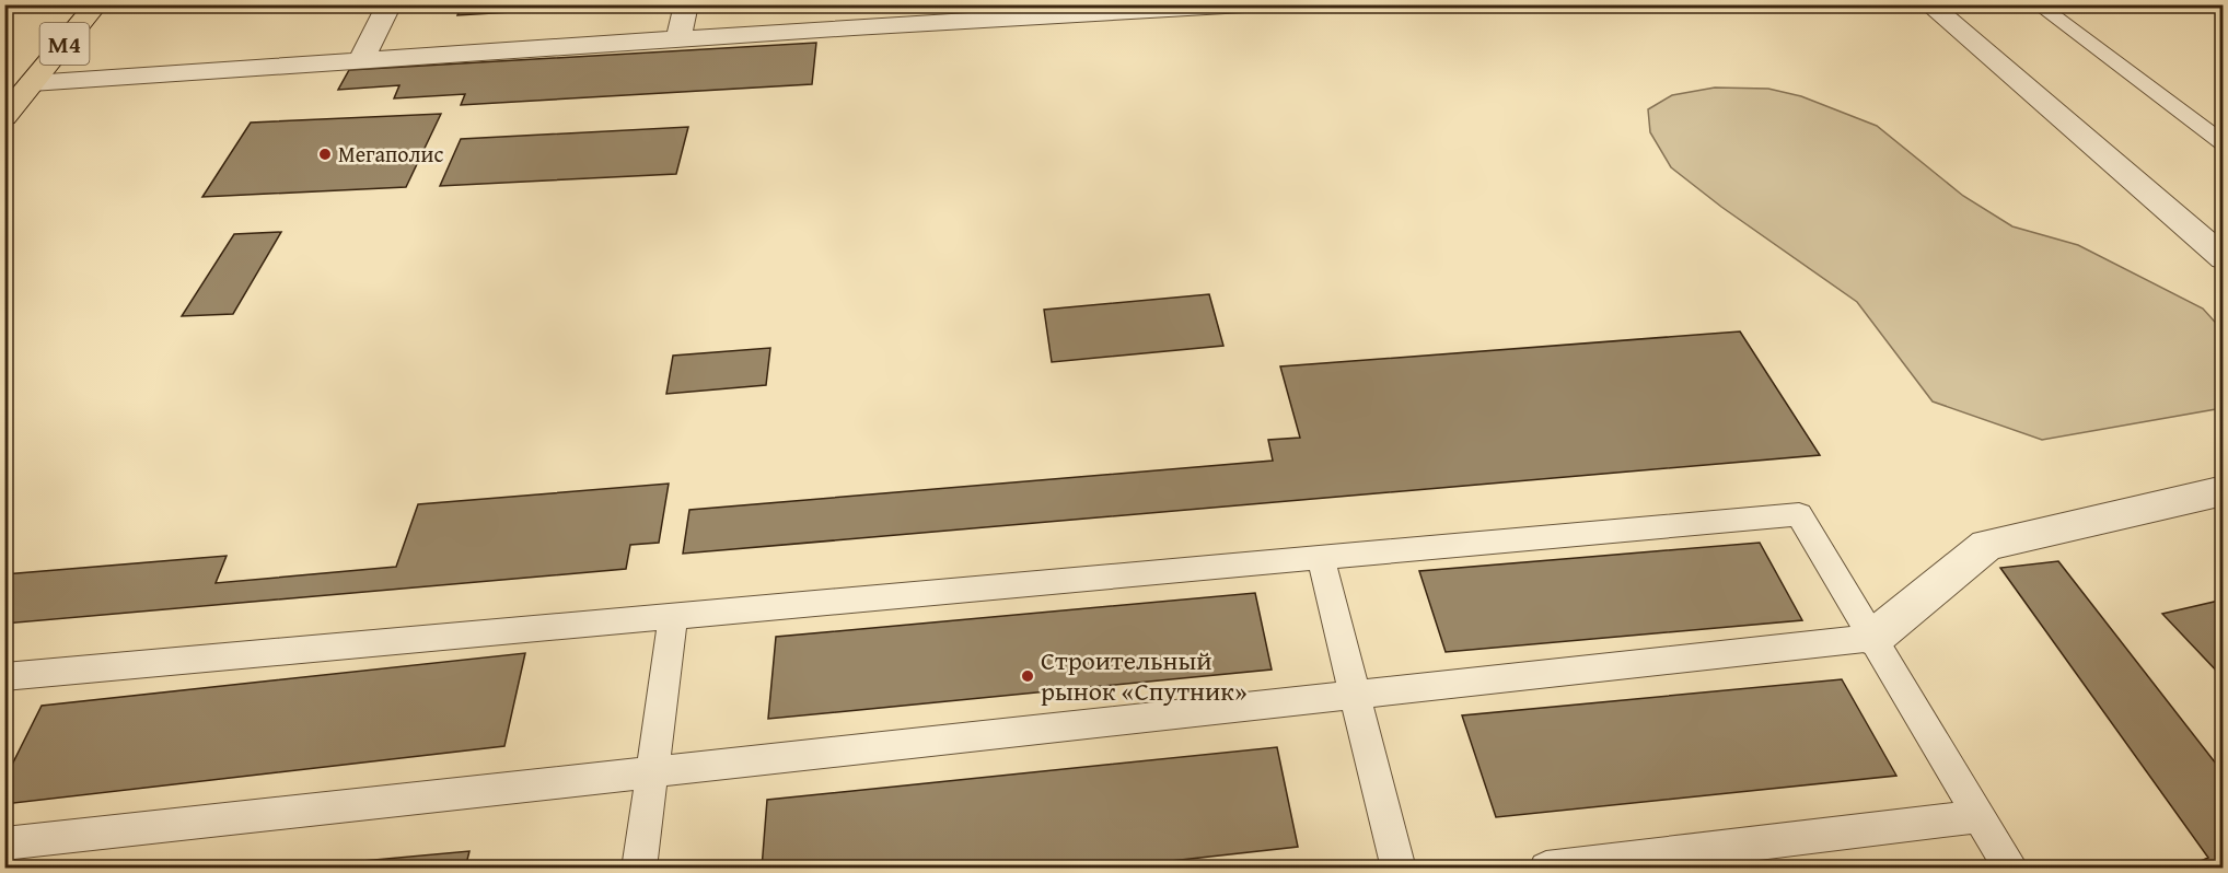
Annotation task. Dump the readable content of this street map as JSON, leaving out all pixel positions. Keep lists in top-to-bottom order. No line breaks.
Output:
{"streets":{"highway":["M4"]},"places":["Мегаполис","Строительный рынок «Спутник»"]}
